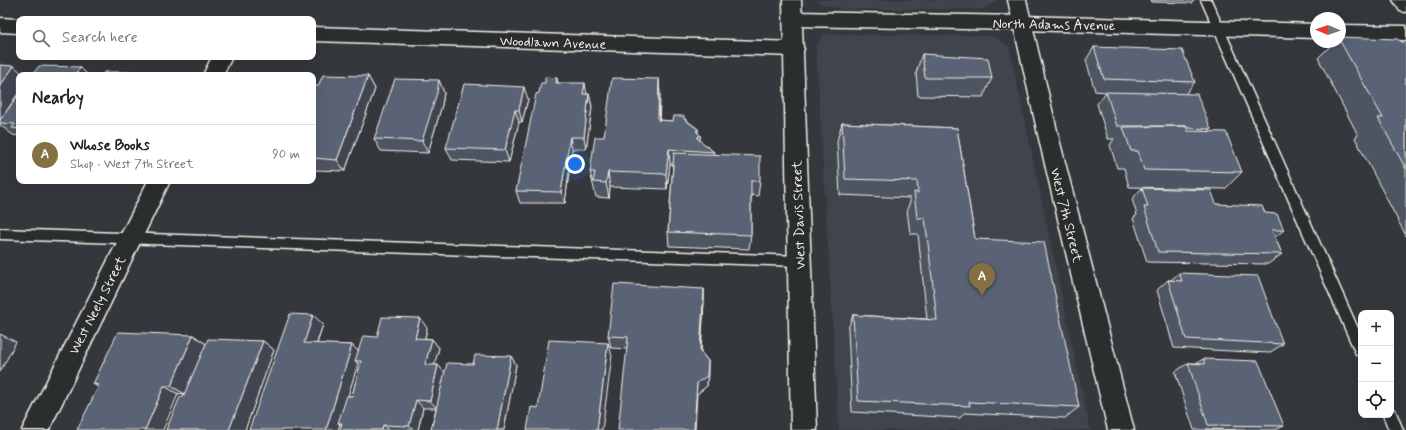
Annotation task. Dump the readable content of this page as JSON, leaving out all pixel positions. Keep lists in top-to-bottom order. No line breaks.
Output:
{"streets":{"street":["North Adams Avenue","Woodlawn Avenue","West Davis Street","West 7th Street","West Neely Street"]},"crossings":[["North Adams Avenue","West Davis Street"],["North Adams Avenue","West 7th Street"],["Woodlawn Avenue","West Davis Street"]],"north":"left","page":{"search":"Search here","heading":"Nearby","list":[{"mark":"A","name":"Whose Books","note":"Shop · West 7th Street","value":"90 m"}],"pins":"A","map_buttons":["+","−"]}}
